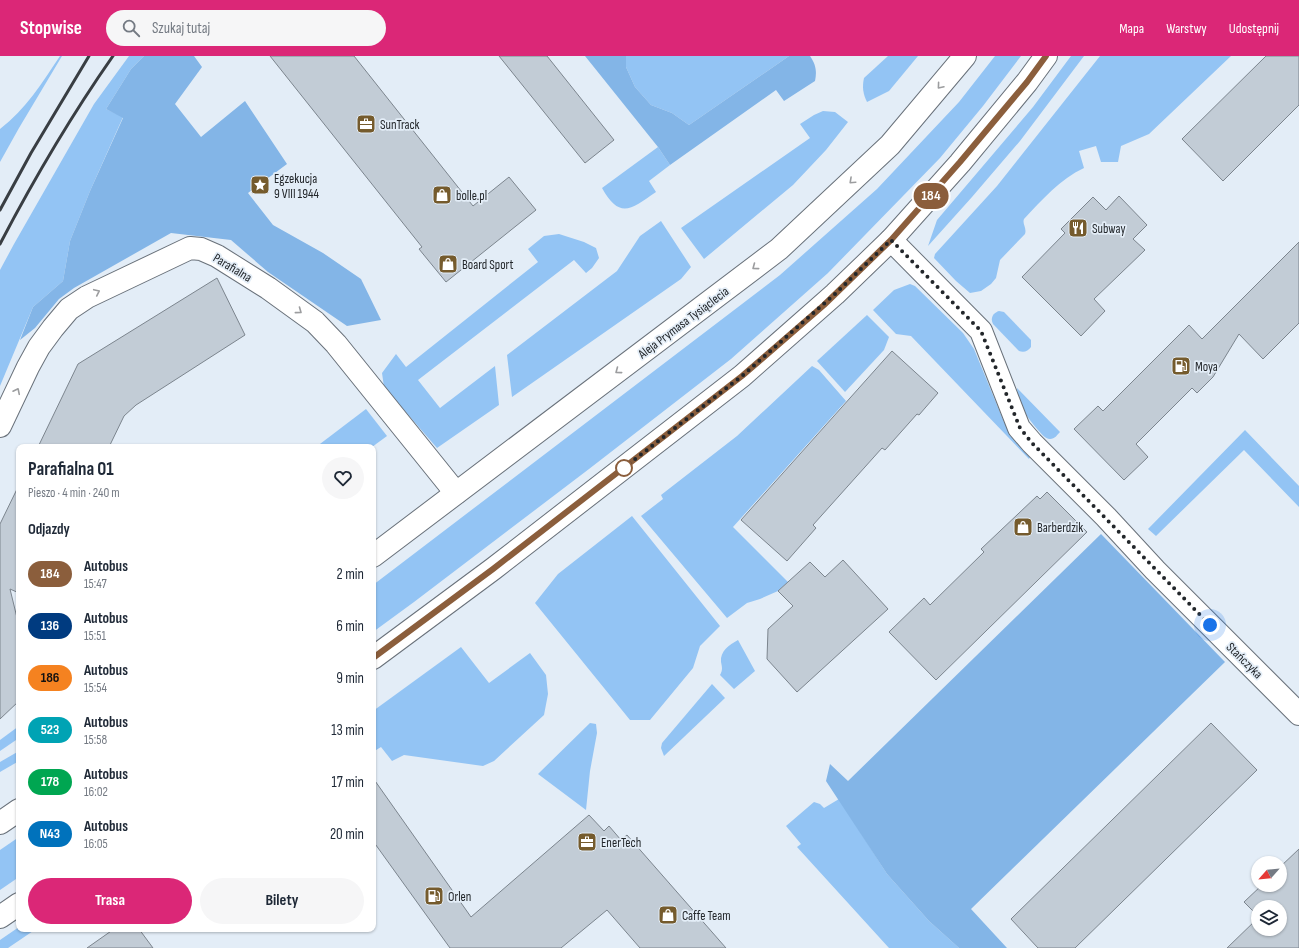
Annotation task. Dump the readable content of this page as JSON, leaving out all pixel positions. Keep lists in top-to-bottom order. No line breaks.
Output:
{"streets":{"main road":["Parafialna","Aleja Prymasa Tysiąclecia","Stańczyka"]},"crossings":[["Parafialna","Aleja Prymasa Tysiąclecia"]],"places":{"office":["SunTrack","EnerTech"],"place":["Egzekucja 9 VIII 1944"],"shop":["bolle.pl","Board Sport","Barberdzik","Caffe Team"],"restaurant":["Subway"],"fuel station":["Moya","Orlen"]},"lines":["bus line 184"],"north":"bottom left","page":{"header":"Stopwise","search":"Szukaj tutaj","nav":["Mapa","Warstwy","Udostępnij"],"on_map":"184","heading":[["Parafialna 01","Pieszo · 4 min · 240 m"],"Odjazdy"],"list":[{"mark":"184","name":"Autobus","note":"15:47","value":"2 min"},{"mark":"136","name":"Autobus","note":"15:51","value":"6 min"},{"mark":"186","name":"Autobus","note":"15:54","value":"9 min"},{"mark":"523","name":"Autobus","note":"15:58","value":"13 min"},{"mark":"178","name":"Autobus","note":"16:02","value":"17 min"},{"mark":"N43","name":"Autobus","note":"16:05","value":"20 min"}],"buttons":["Trasa","Bilety"]}}
